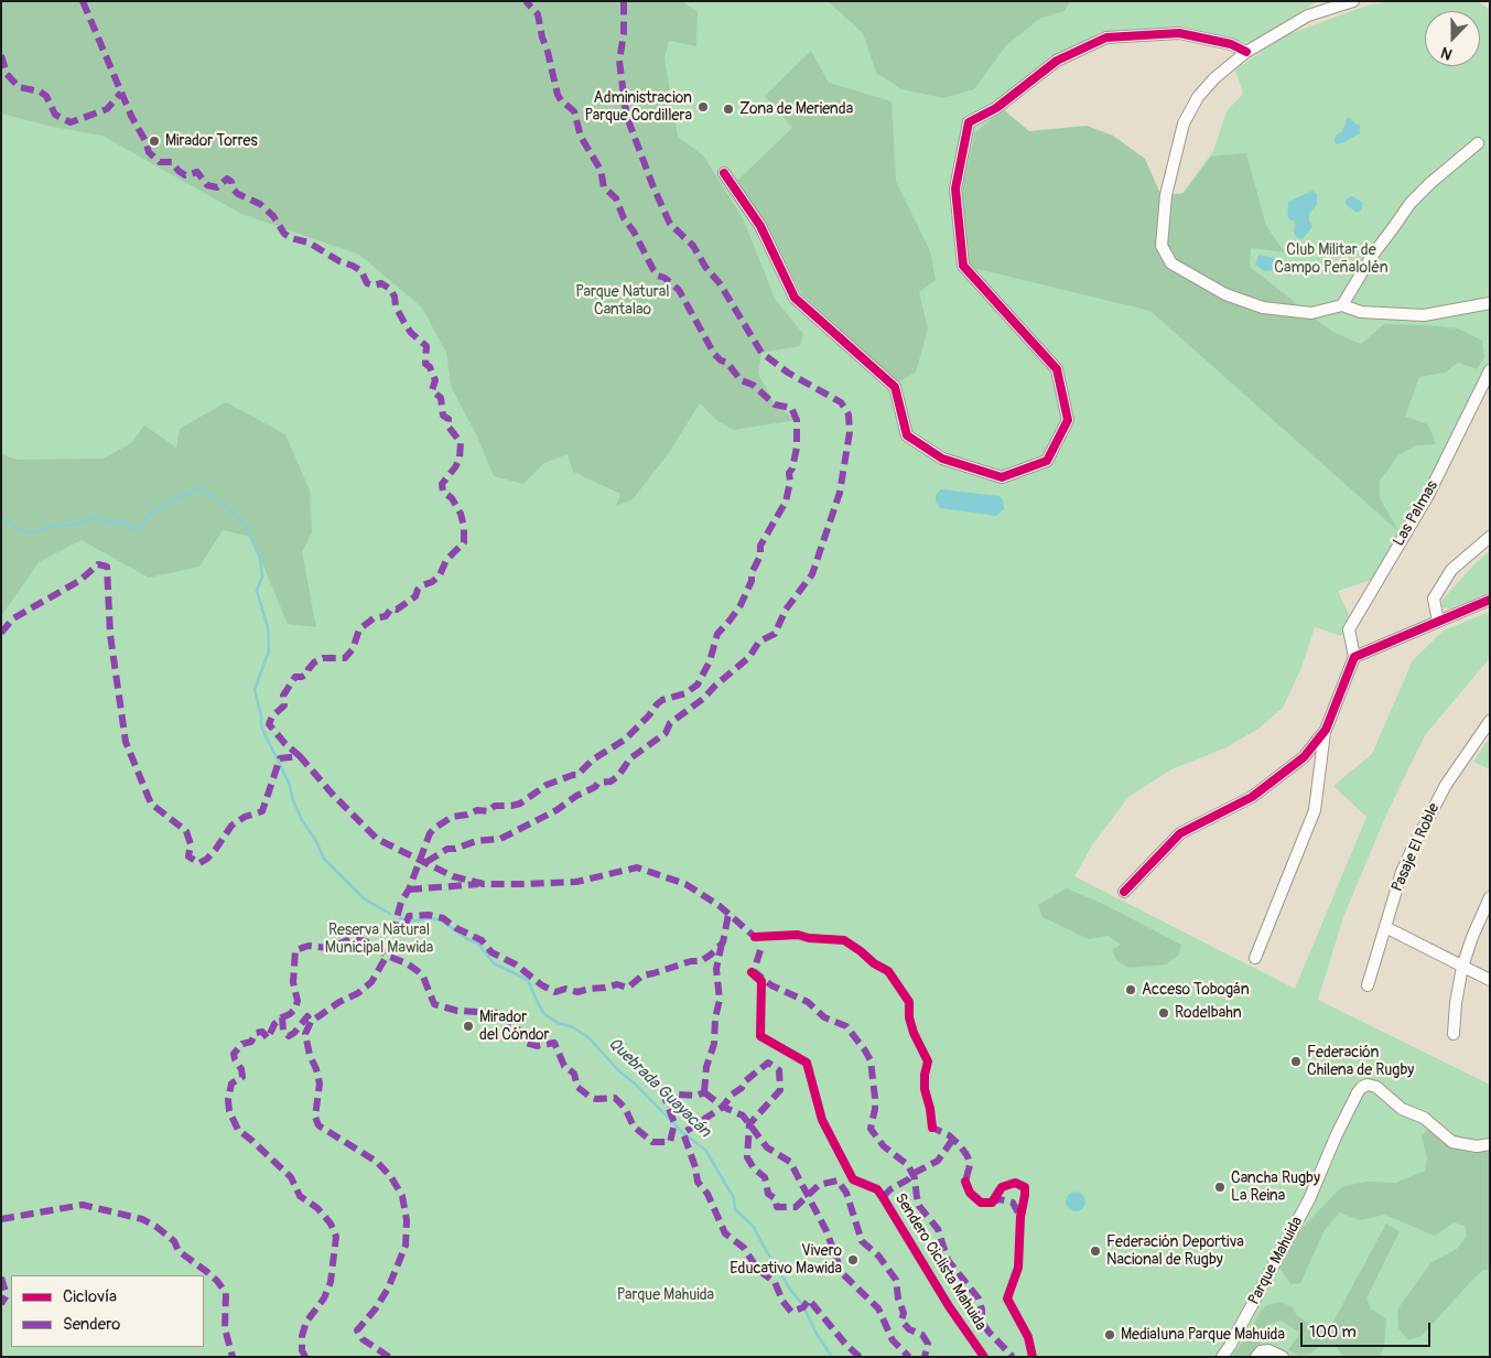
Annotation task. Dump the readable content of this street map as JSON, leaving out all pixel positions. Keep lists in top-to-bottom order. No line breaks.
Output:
{"streets":{"street":["Las Palmas","Pasaje El Roble","Parque Mahuida"],"cycle path":["Sendero Ciclista Mahuida"]},"water":["Quebrada Guayacán"],"parks":["Club Militar de Campo Peñalolén","Parque Natural Cantalao","Reserva Natural Municipal Mawida","Parque Mahuida"],"places":["Administracion Parque Cordillera","Zona de Merienda","Mirador Torres","Acceso Tobogán","Rodelbahn","Mirador del Cóndor","Federación Chilena de Rugby","Cancha Rugby La Reina","Federación Deportiva Nacional de Rugby","Vivero Educativo Mawida","Medialuna Parque Mahuida"],"legend":["Ciclovía","Sendero"],"scale_bar":"100 m","north":"bottom"}
